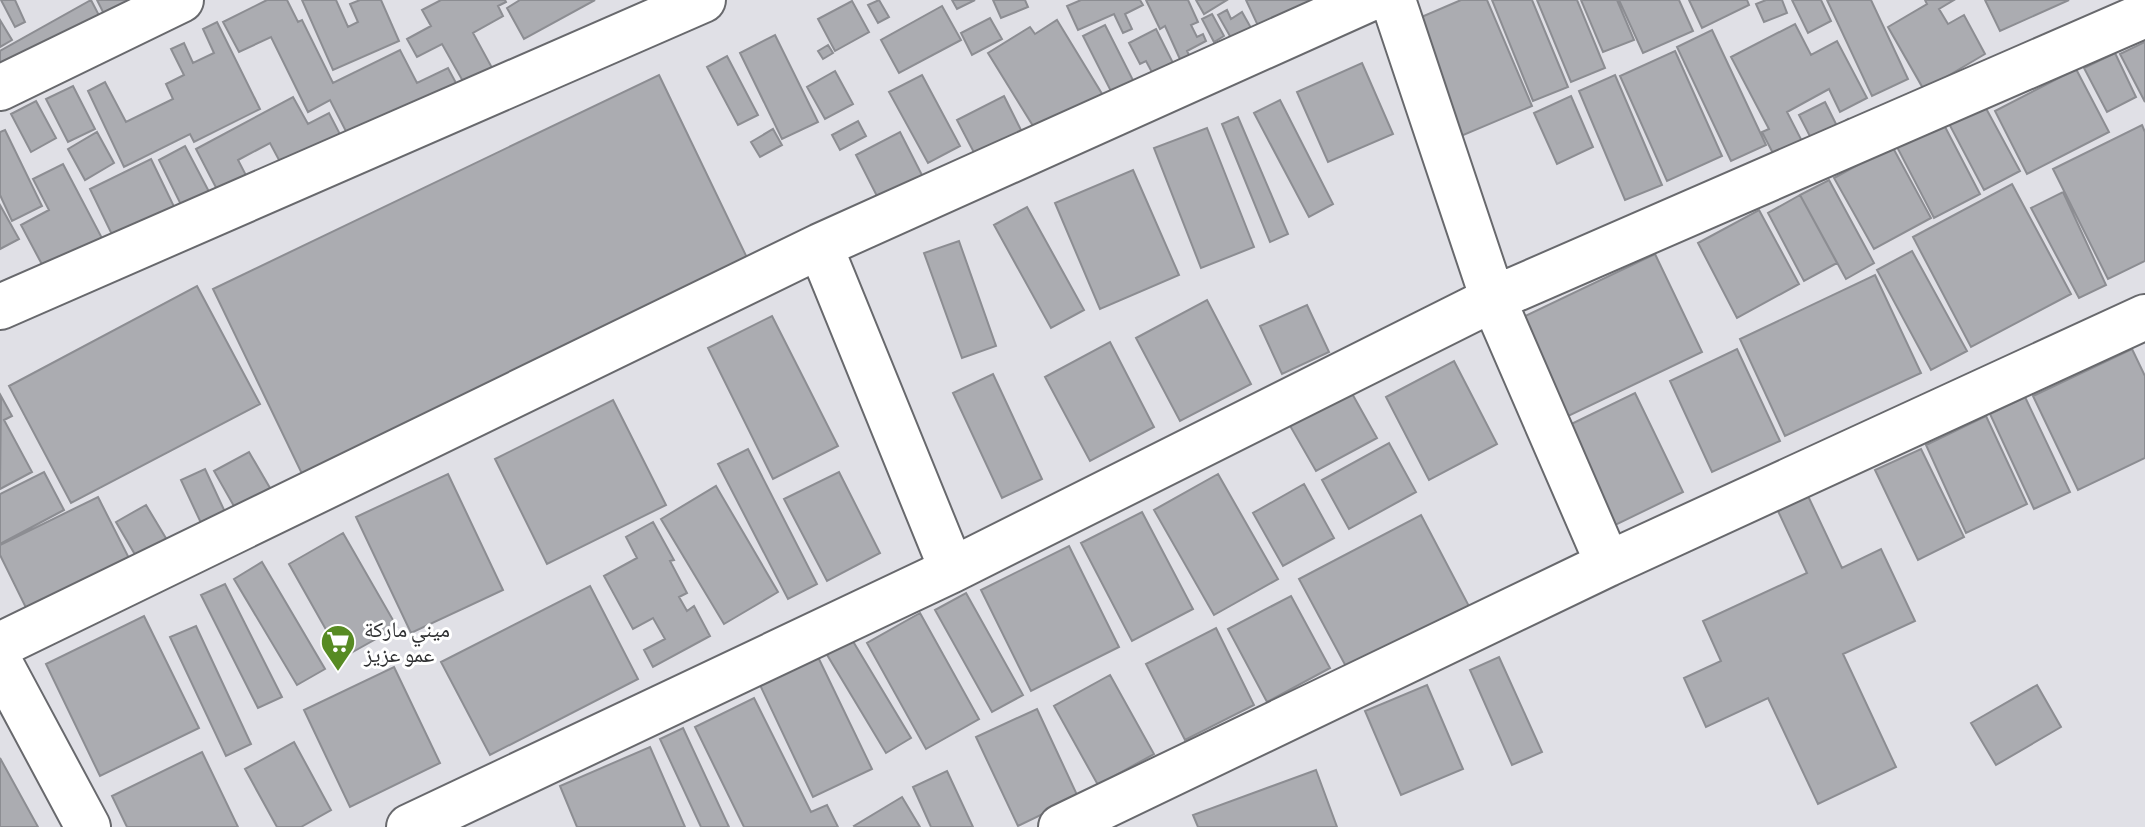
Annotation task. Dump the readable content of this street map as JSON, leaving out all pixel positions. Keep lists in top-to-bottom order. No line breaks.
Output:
{"places":{"supermarket":["ميني ماركة عمو عزيز"]}}
